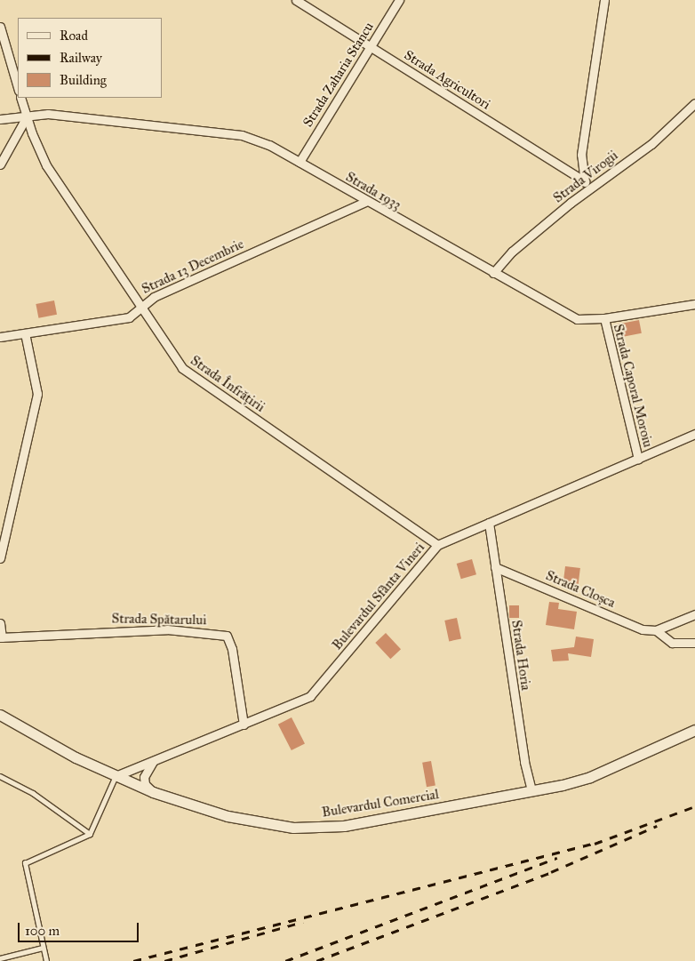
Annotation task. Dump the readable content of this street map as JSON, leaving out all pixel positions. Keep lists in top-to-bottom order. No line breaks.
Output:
{"streets":{"main road":["Bulevardul Comercial"],"street":["Strada Zaharia Stancu","Strada Agricultori","Strada Virogii","Strada 1933","Strada 13 Decembrie","Strada Înfrățirii","Strada Caporal Moroiu","Strada Cloșca","Bulevardul Sfânta Vineri","Strada Spătarului","Strada Horia"]},"crossings":[["Strada Zaharia Stancu","Strada Agricultori"],["Strada Zaharia Stancu","Strada 1933"],["Strada Agricultori","Strada Virogii"],["Strada Virogii","Strada 1933"],["Strada 1933","Strada 13 Decembrie"],["Strada 1933","Strada Înfrățirii"],["Strada 1933","Strada Caporal Moroiu"],["Strada 13 Decembrie","Strada Înfrățirii"],["Strada Înfrățirii","Bulevardul Sfânta Vineri"],["Strada Caporal Moroiu","Bulevardul Sfânta Vineri"],["Strada Cloșca","Strada Horia"],["Bulevardul Sfânta Vineri","Strada Spătarului"],["Bulevardul Sfânta Vineri","Strada Horia"],["Bulevardul Sfânta Vineri","Bulevardul Comercial"],["Strada Horia","Bulevardul Comercial"]],"legend":["Road","Railway","Building"],"scale_bar":"100 m"}
